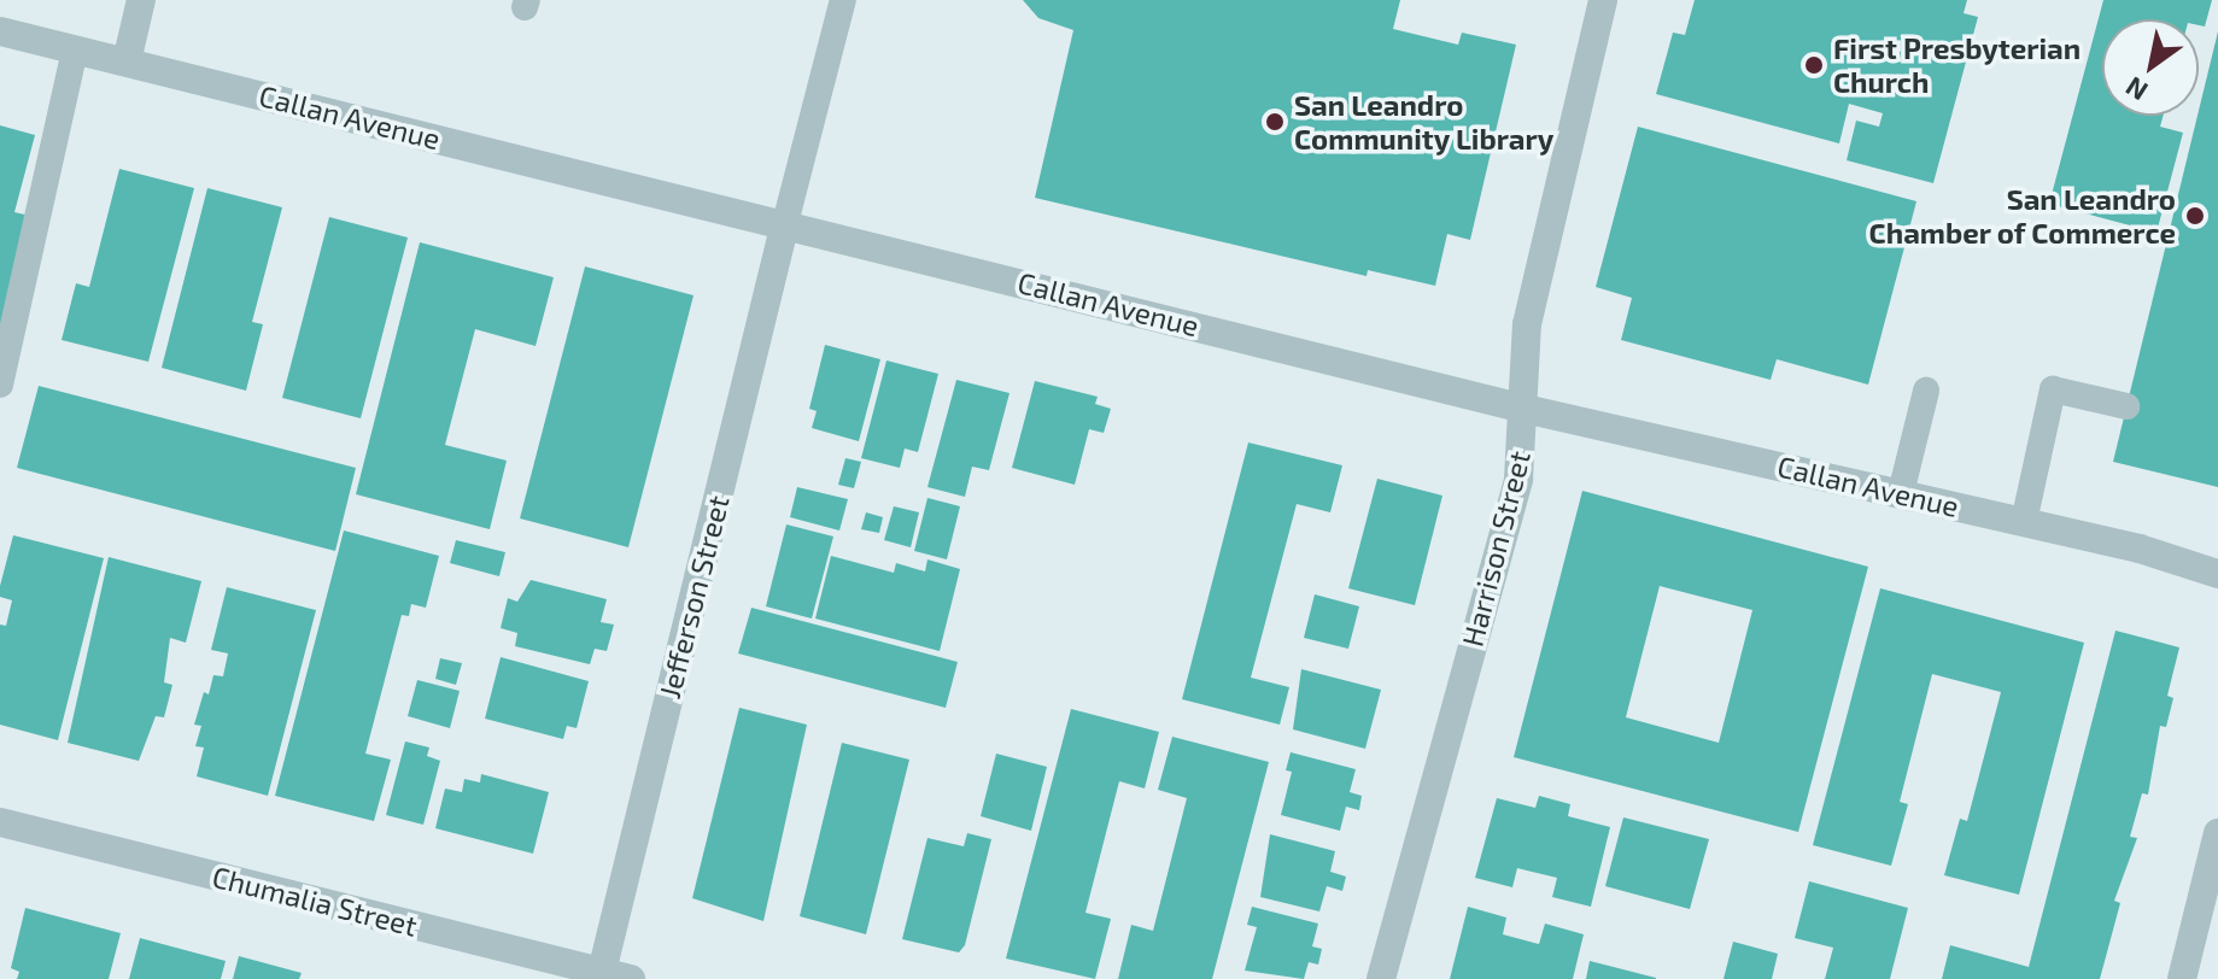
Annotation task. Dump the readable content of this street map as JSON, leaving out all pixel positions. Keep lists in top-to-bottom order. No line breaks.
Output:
{"streets":{"street":["Callan Avenue","Harrison Street","Jefferson Street","Chumalia Street"]},"crossings":[["Callan Avenue","Harrison Street"],["Callan Avenue","Jefferson Street"],["Jefferson Street","Chumalia Street"]],"places":["First Presbyterian Church","San Leandro Community Library","San Leandro Chamber of Commerce"],"north":"bottom left"}
